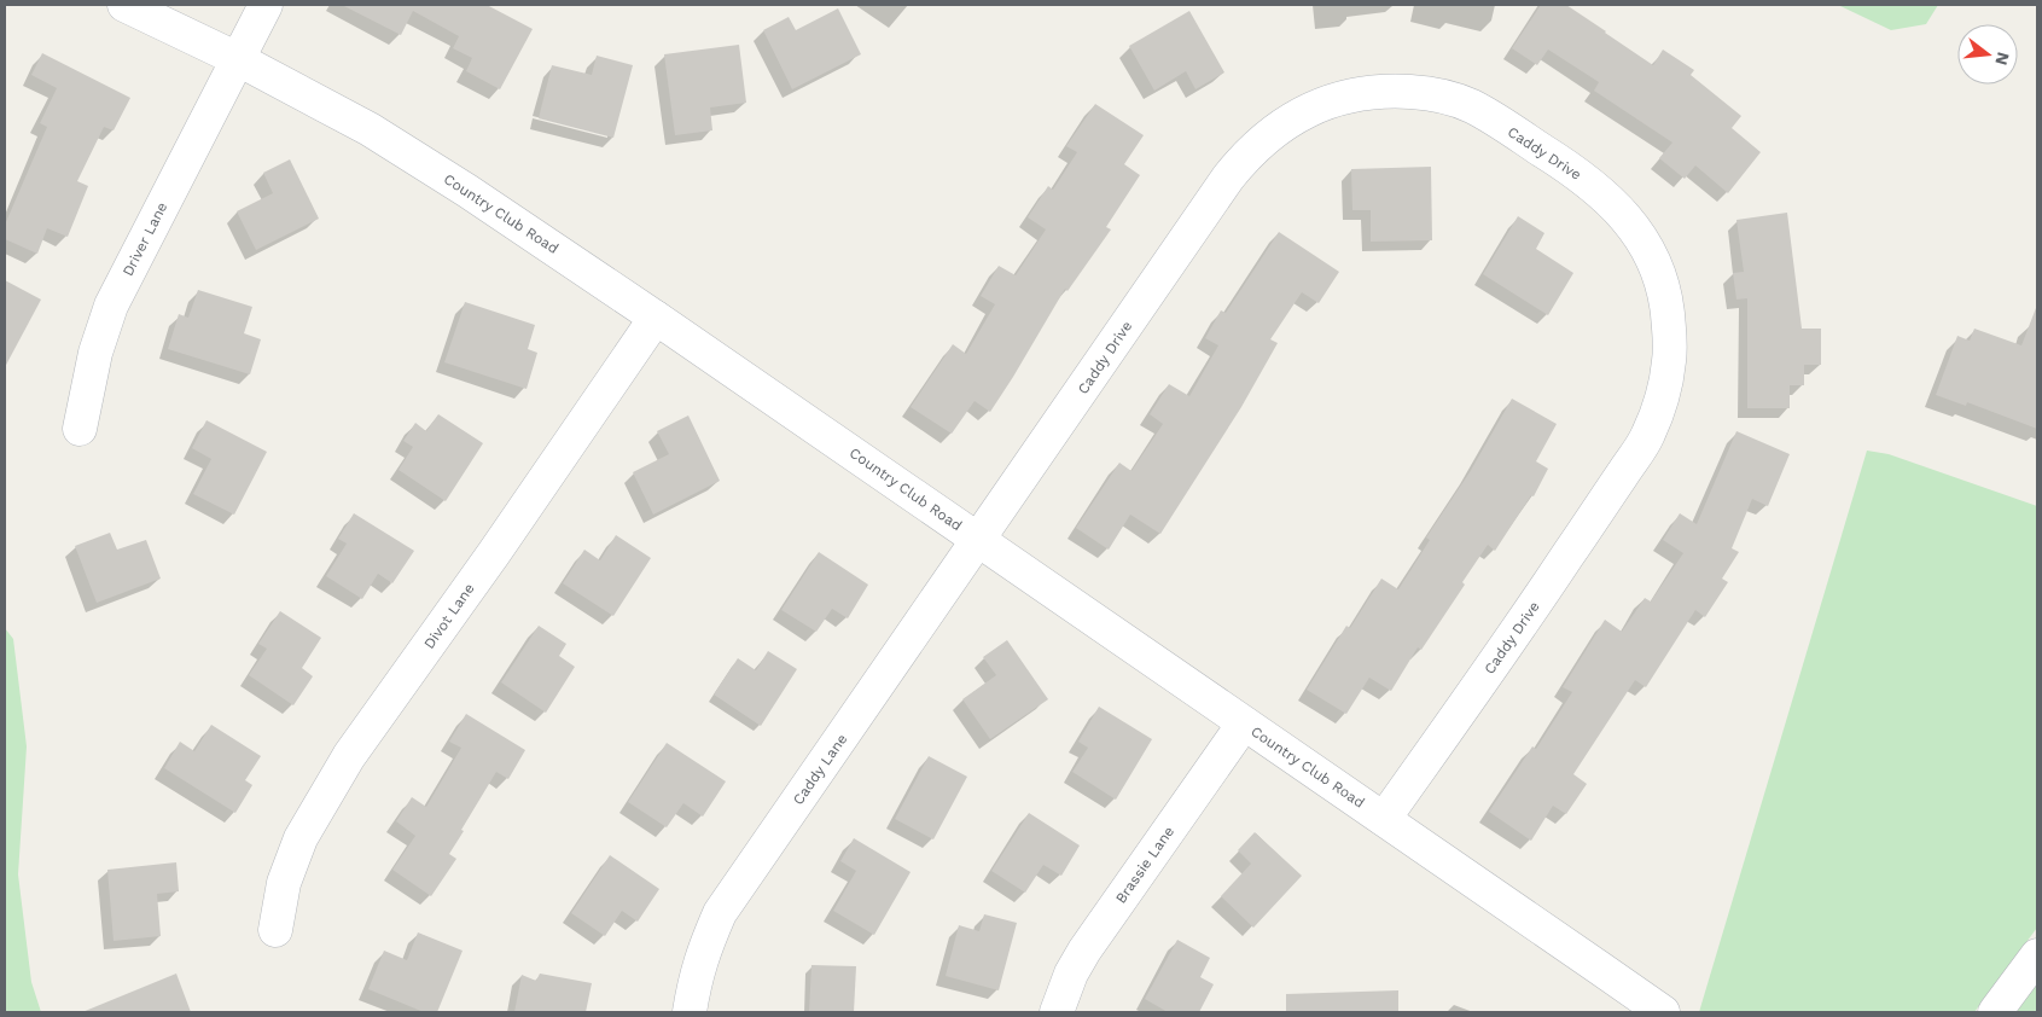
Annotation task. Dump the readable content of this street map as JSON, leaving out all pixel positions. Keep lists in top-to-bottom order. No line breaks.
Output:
{"streets":{"street":["Caddy Drive","Country Club Road","Driver Lane","Divot Lane","Caddy Lane","Brassie Lane"]},"crossings":[["Caddy Drive","Country Club Road"],["Caddy Drive","Caddy Lane"],["Country Club Road","Driver Lane"],["Country Club Road","Divot Lane"],["Country Club Road","Caddy Lane"],["Country Club Road","Brassie Lane"]],"north":"right"}
